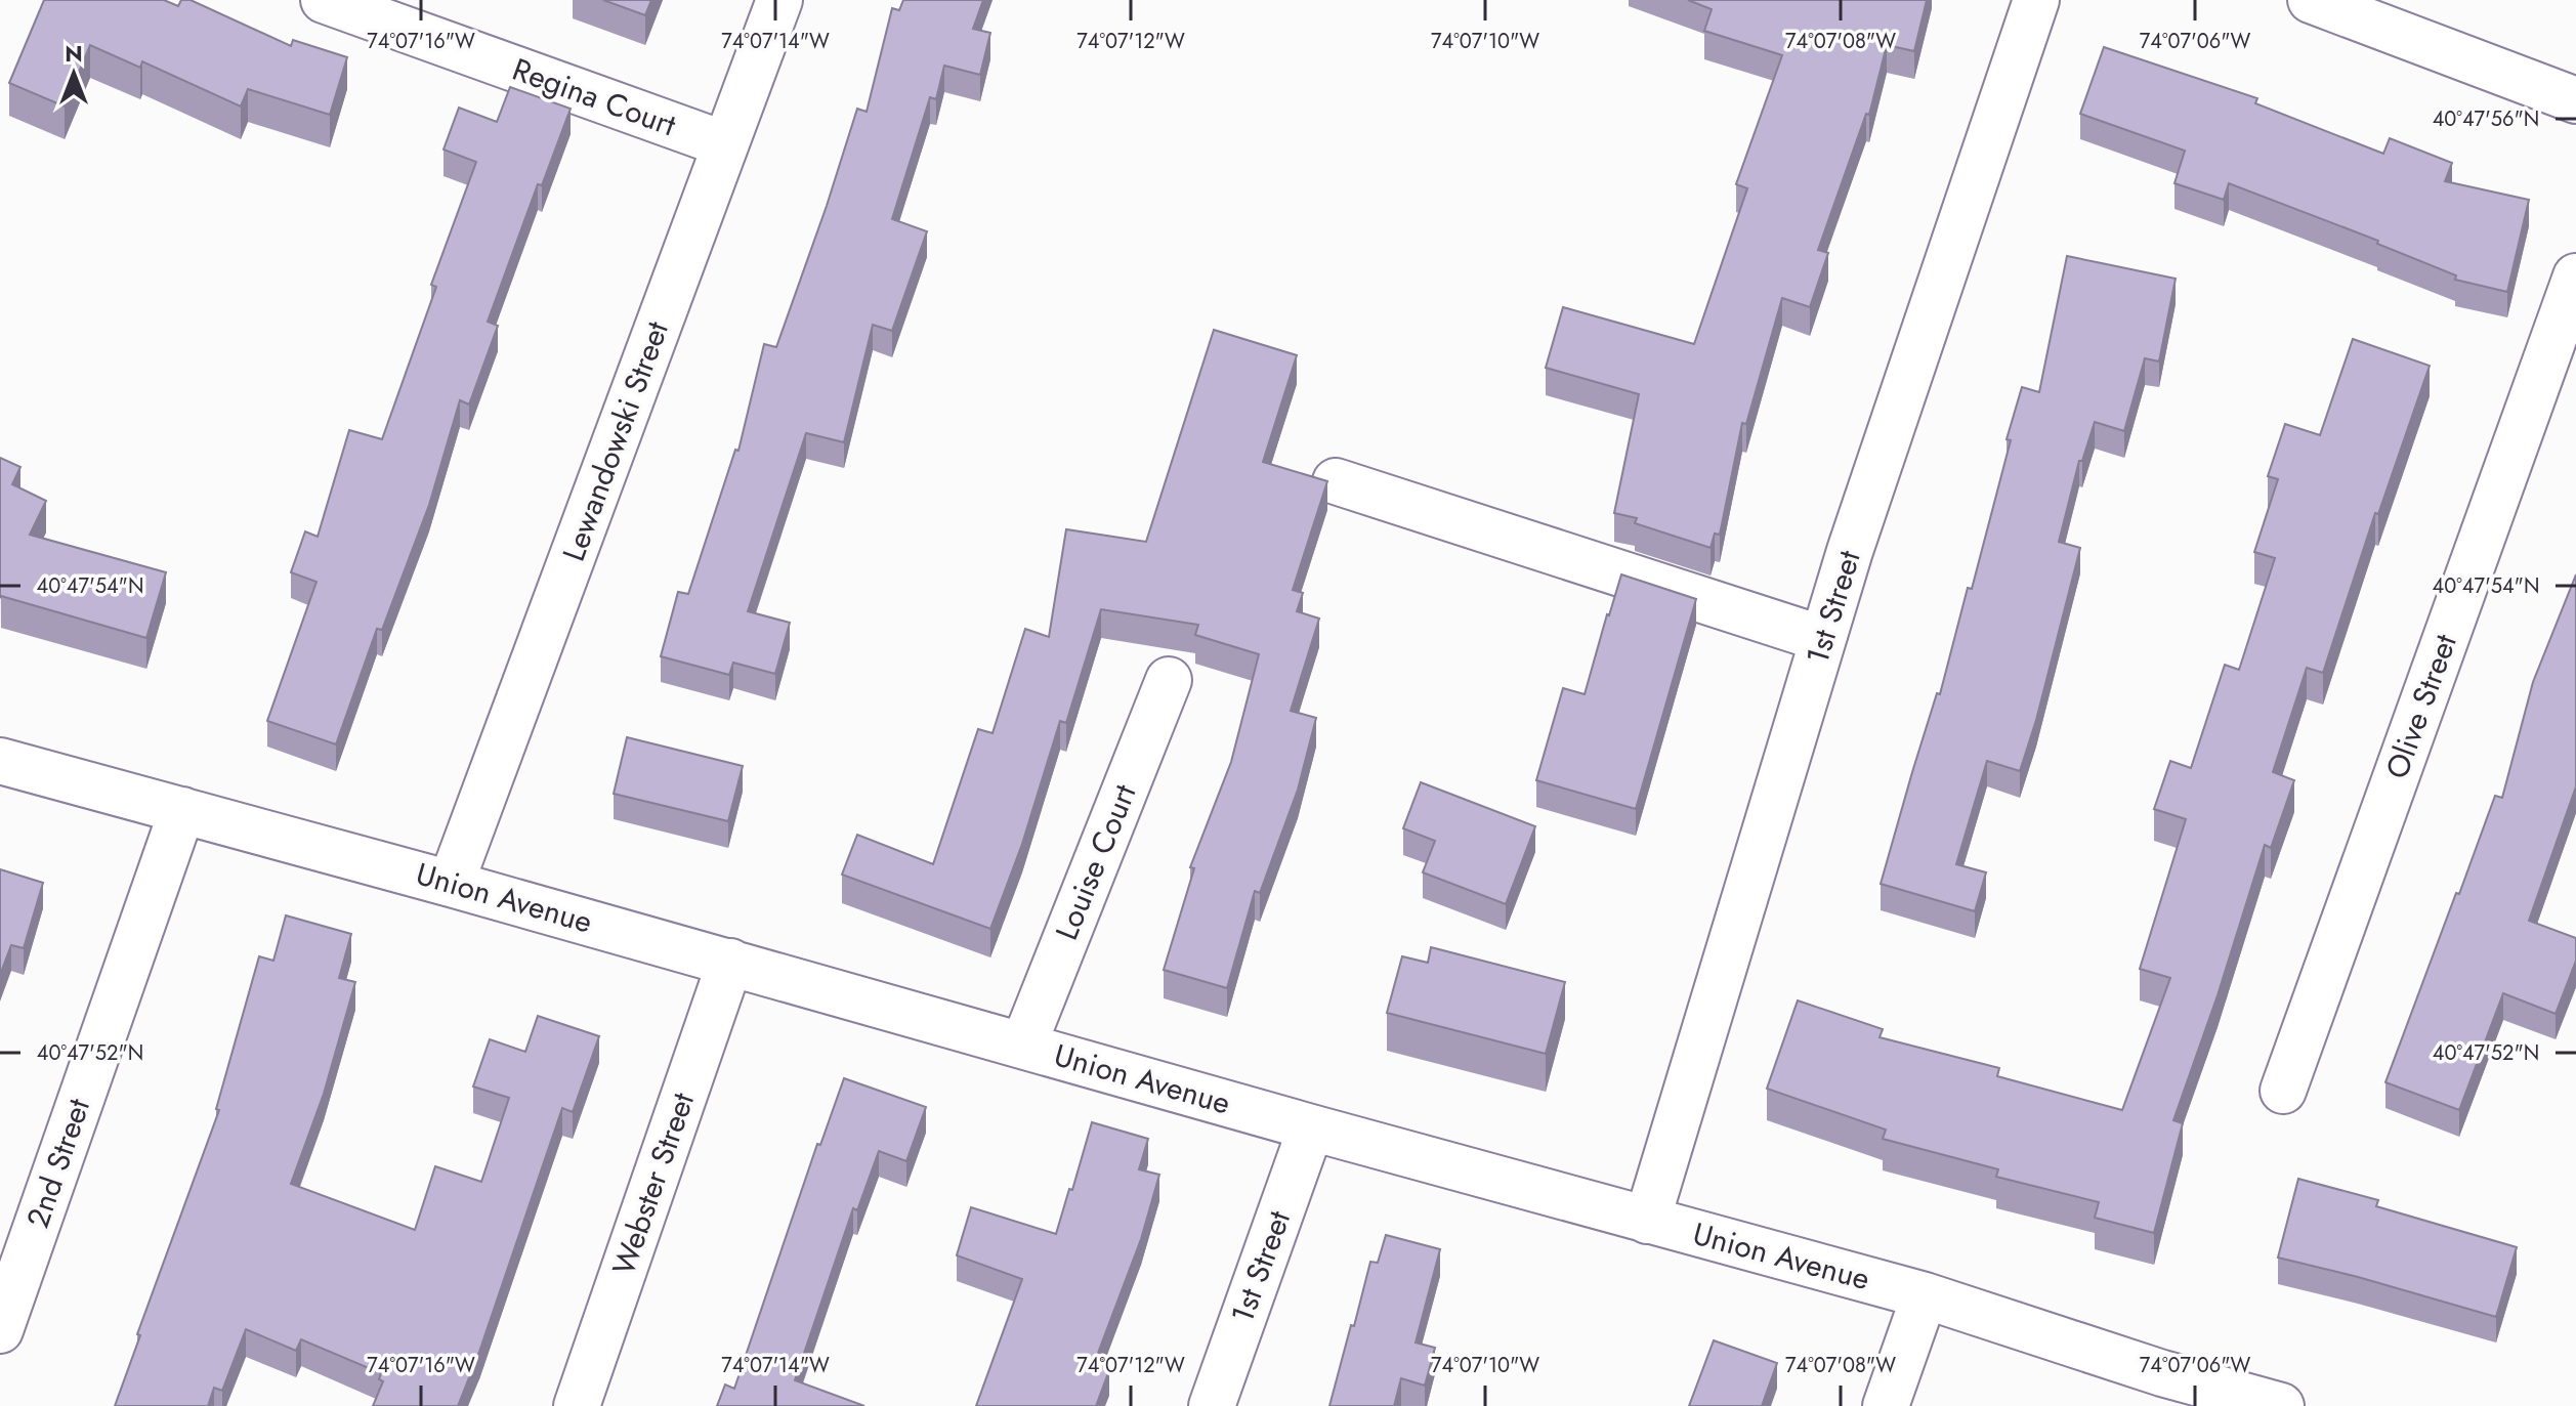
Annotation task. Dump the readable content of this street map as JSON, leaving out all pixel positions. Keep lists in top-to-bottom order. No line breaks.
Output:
{"streets":{"street":["Regina Court","Lewandowski Street","1st Street","Olive Street","Louise Court","Union Avenue","2nd Street","Webster Street"]},"crossings":[["Regina Court","Lewandowski Street"],["Lewandowski Street","Union Avenue"],["1st Street","Union Avenue"],["Louise Court","Union Avenue"],["Union Avenue","2nd Street"],["Union Avenue","Webster Street"]],"north":"top","coordinates":["74°07'16\"W","74°07'14\"W","74°07'12\"W","74°07'10\"W","74°07'08\"W","74°07'06\"W","40°47'56\"N","40°47'54\"N","40°47'52\"N"]}
